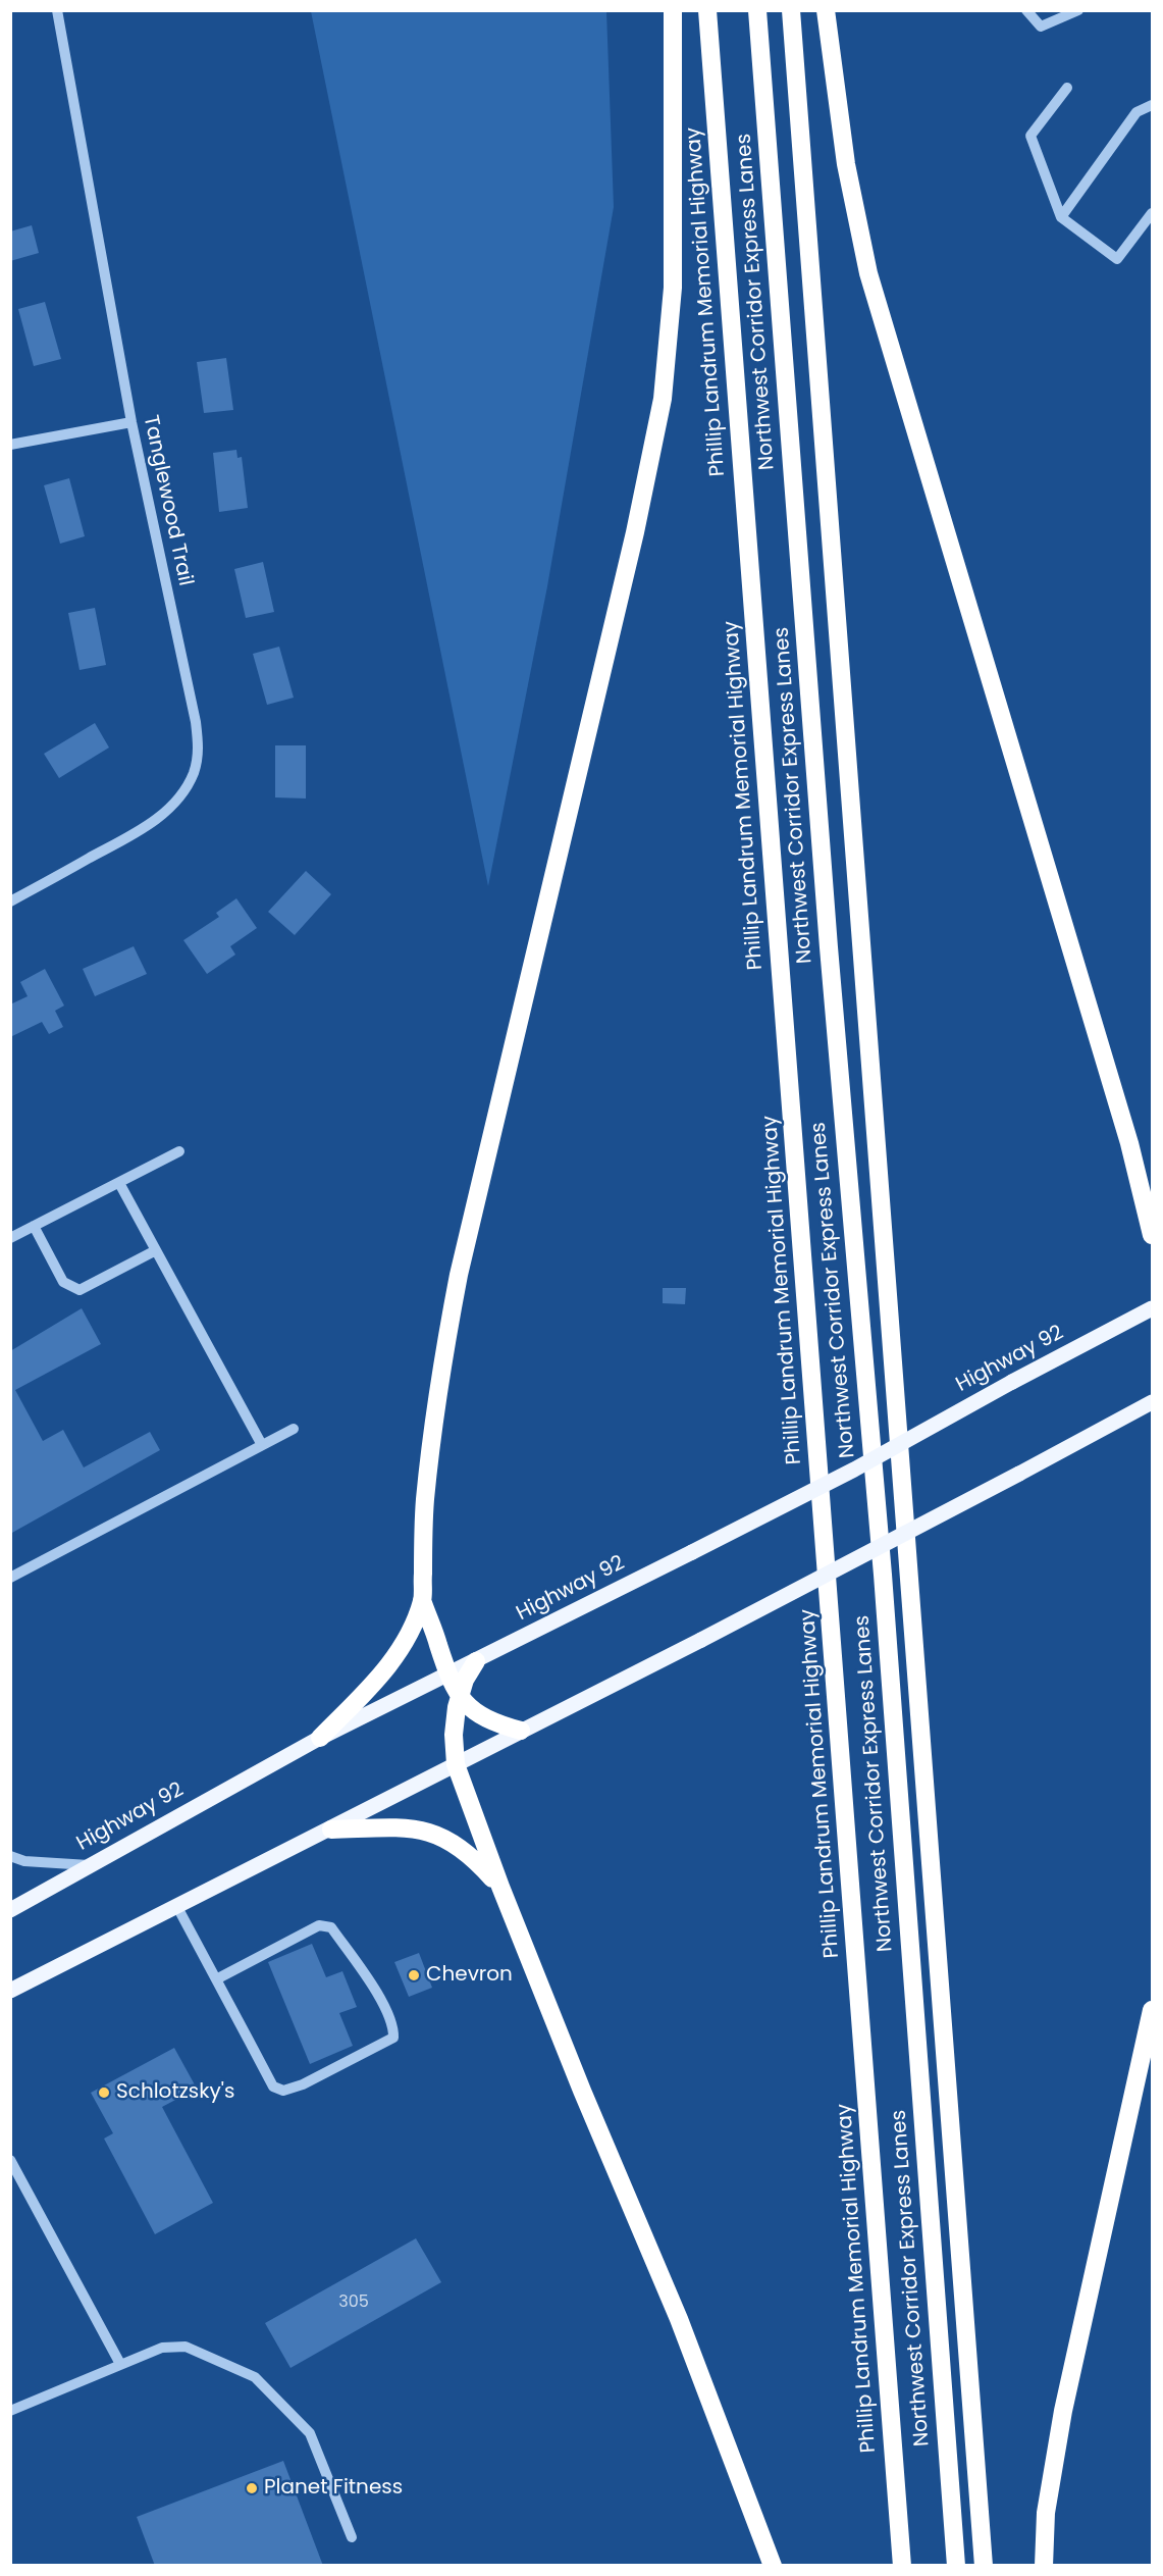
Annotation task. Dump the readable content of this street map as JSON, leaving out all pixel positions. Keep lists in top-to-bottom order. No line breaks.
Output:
{"streets":{"highway":["Phillip Landrum Memorial Highway","Northwest Corridor Express Lanes"],"main road":["Highway 92"],"street":["Tanglewood Trail"]},"places":["Chevron","Schlotzsky's","Planet Fitness"],"house_numbers":["305"]}
